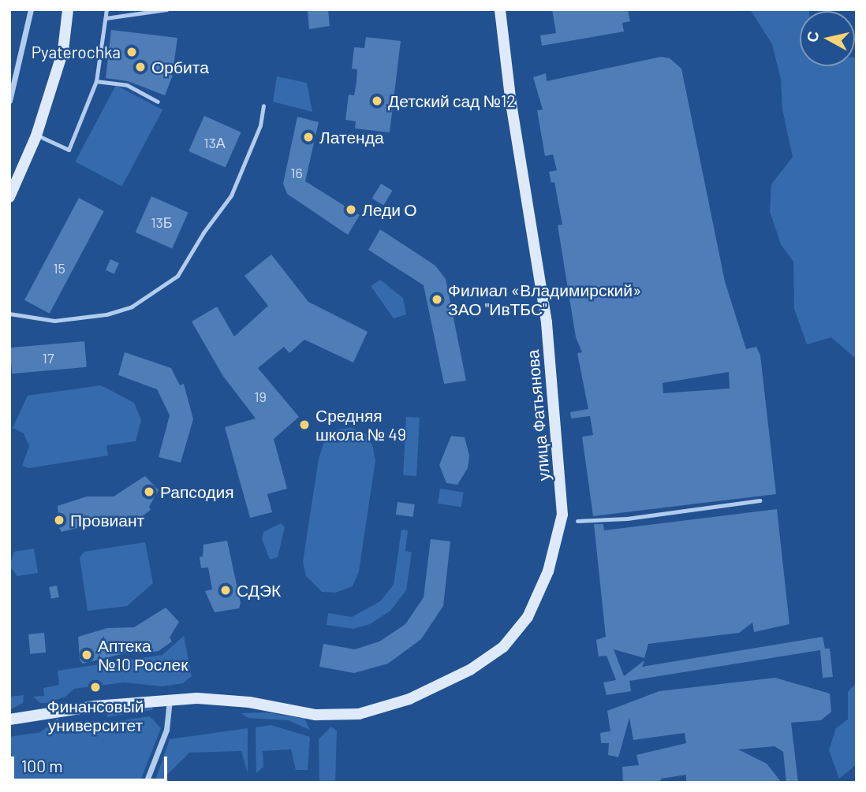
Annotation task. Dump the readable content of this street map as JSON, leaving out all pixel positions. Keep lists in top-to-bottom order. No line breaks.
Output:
{"streets":{"street":["улица Фатьянова"]},"places":["Pyaterochka","Орбита","Детский сад №12","Латенда","Леди О","Филиал «Владимирский» ЗАО \"ИвТБС\"","Средняя школа № 49","Рапсодия","Провиант","СДЭК","Аптека №10 Рослек","Финансовый университет"],"house_numbers":["13А","16","13Б","15","17","19"],"scale_bar":"100 m","north":"left"}
